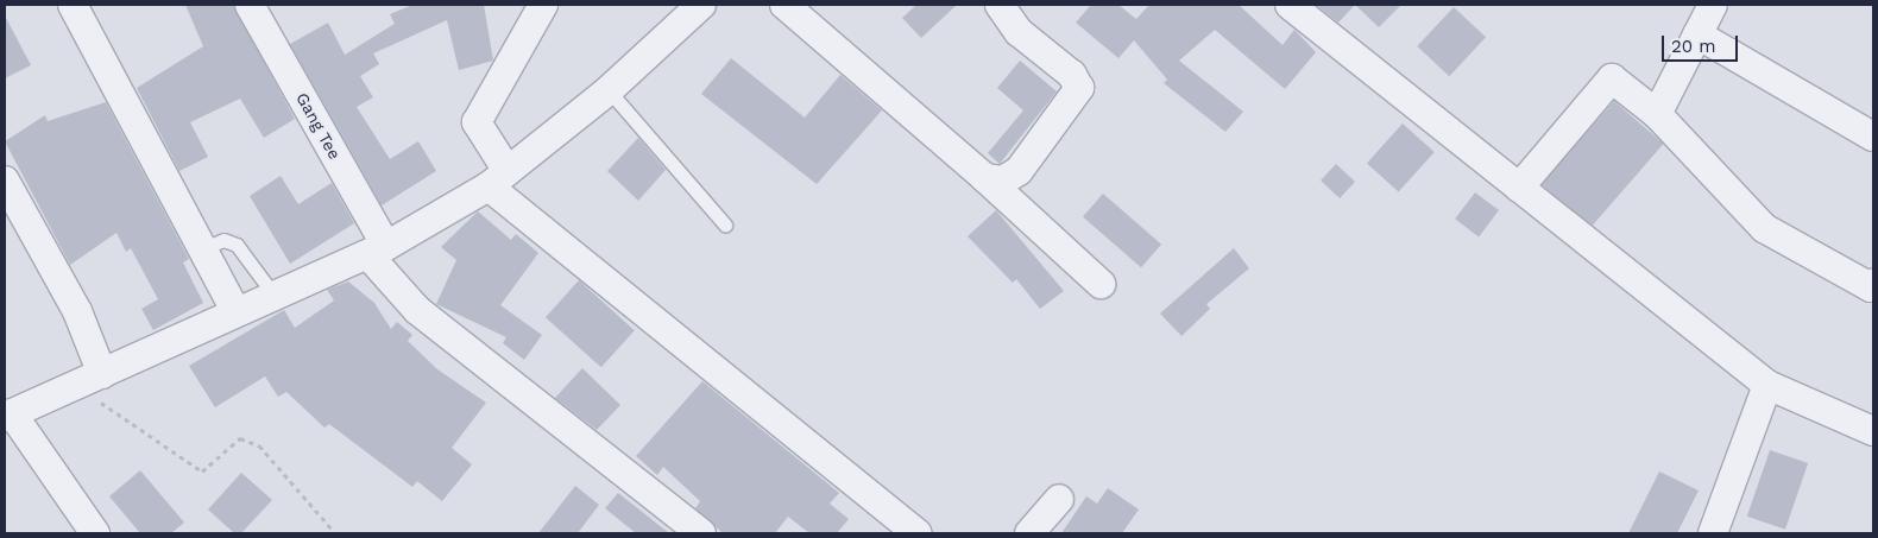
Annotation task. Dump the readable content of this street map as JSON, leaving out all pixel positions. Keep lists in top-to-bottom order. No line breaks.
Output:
{"streets":{"street":["Gang Tee"]},"scale_bar":"20 m"}
